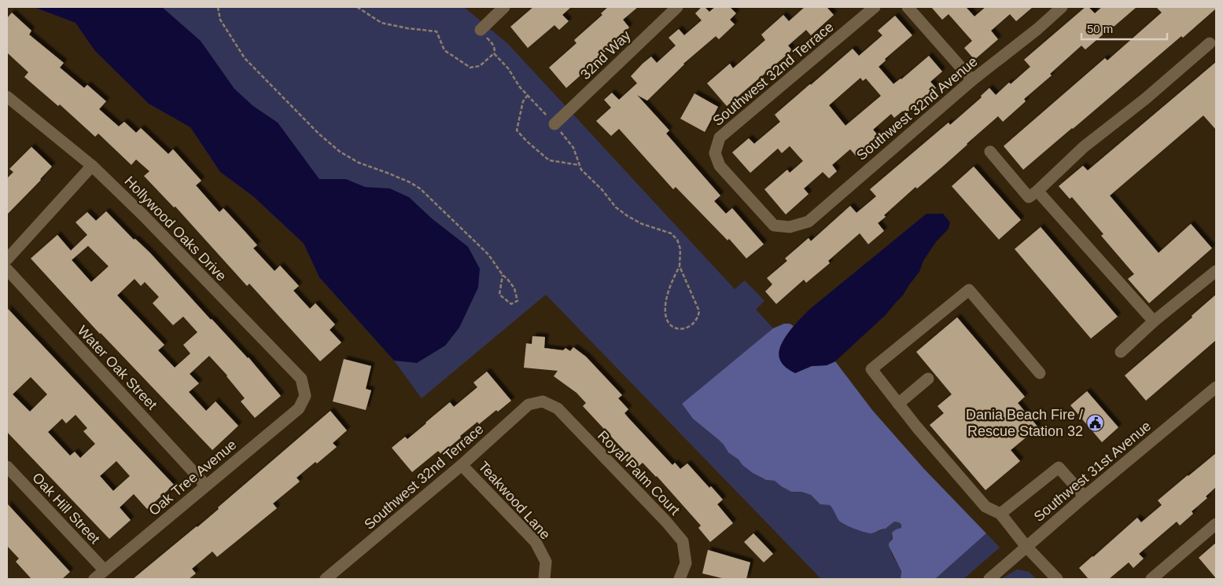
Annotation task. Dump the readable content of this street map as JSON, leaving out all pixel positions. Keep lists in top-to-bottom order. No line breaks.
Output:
{"streets":{"street":["32nd Way","Southwest 32nd Terrace","Southwest 32nd Avenue","Hollywood Oaks Drive","Water Oak Street","Southwest 31st Avenue","Royal Palm Court","Oak Tree Avenue","Teakwood Lane","Oak Hill Street"]},"crossings":[["Southwest 32nd Terrace","Southwest 32nd Avenue"],["Southwest 32nd Terrace","Royal Palm Court"],["Southwest 32nd Terrace","Teakwood Lane"],["Hollywood Oaks Drive","Oak Tree Avenue"],["Water Oak Street","Oak Tree Avenue"],["Oak Tree Avenue","Oak Hill Street"]],"places":{"public building":["Dania Beach Fire / Rescue Station 32"]},"scale_bar":"50 m"}
